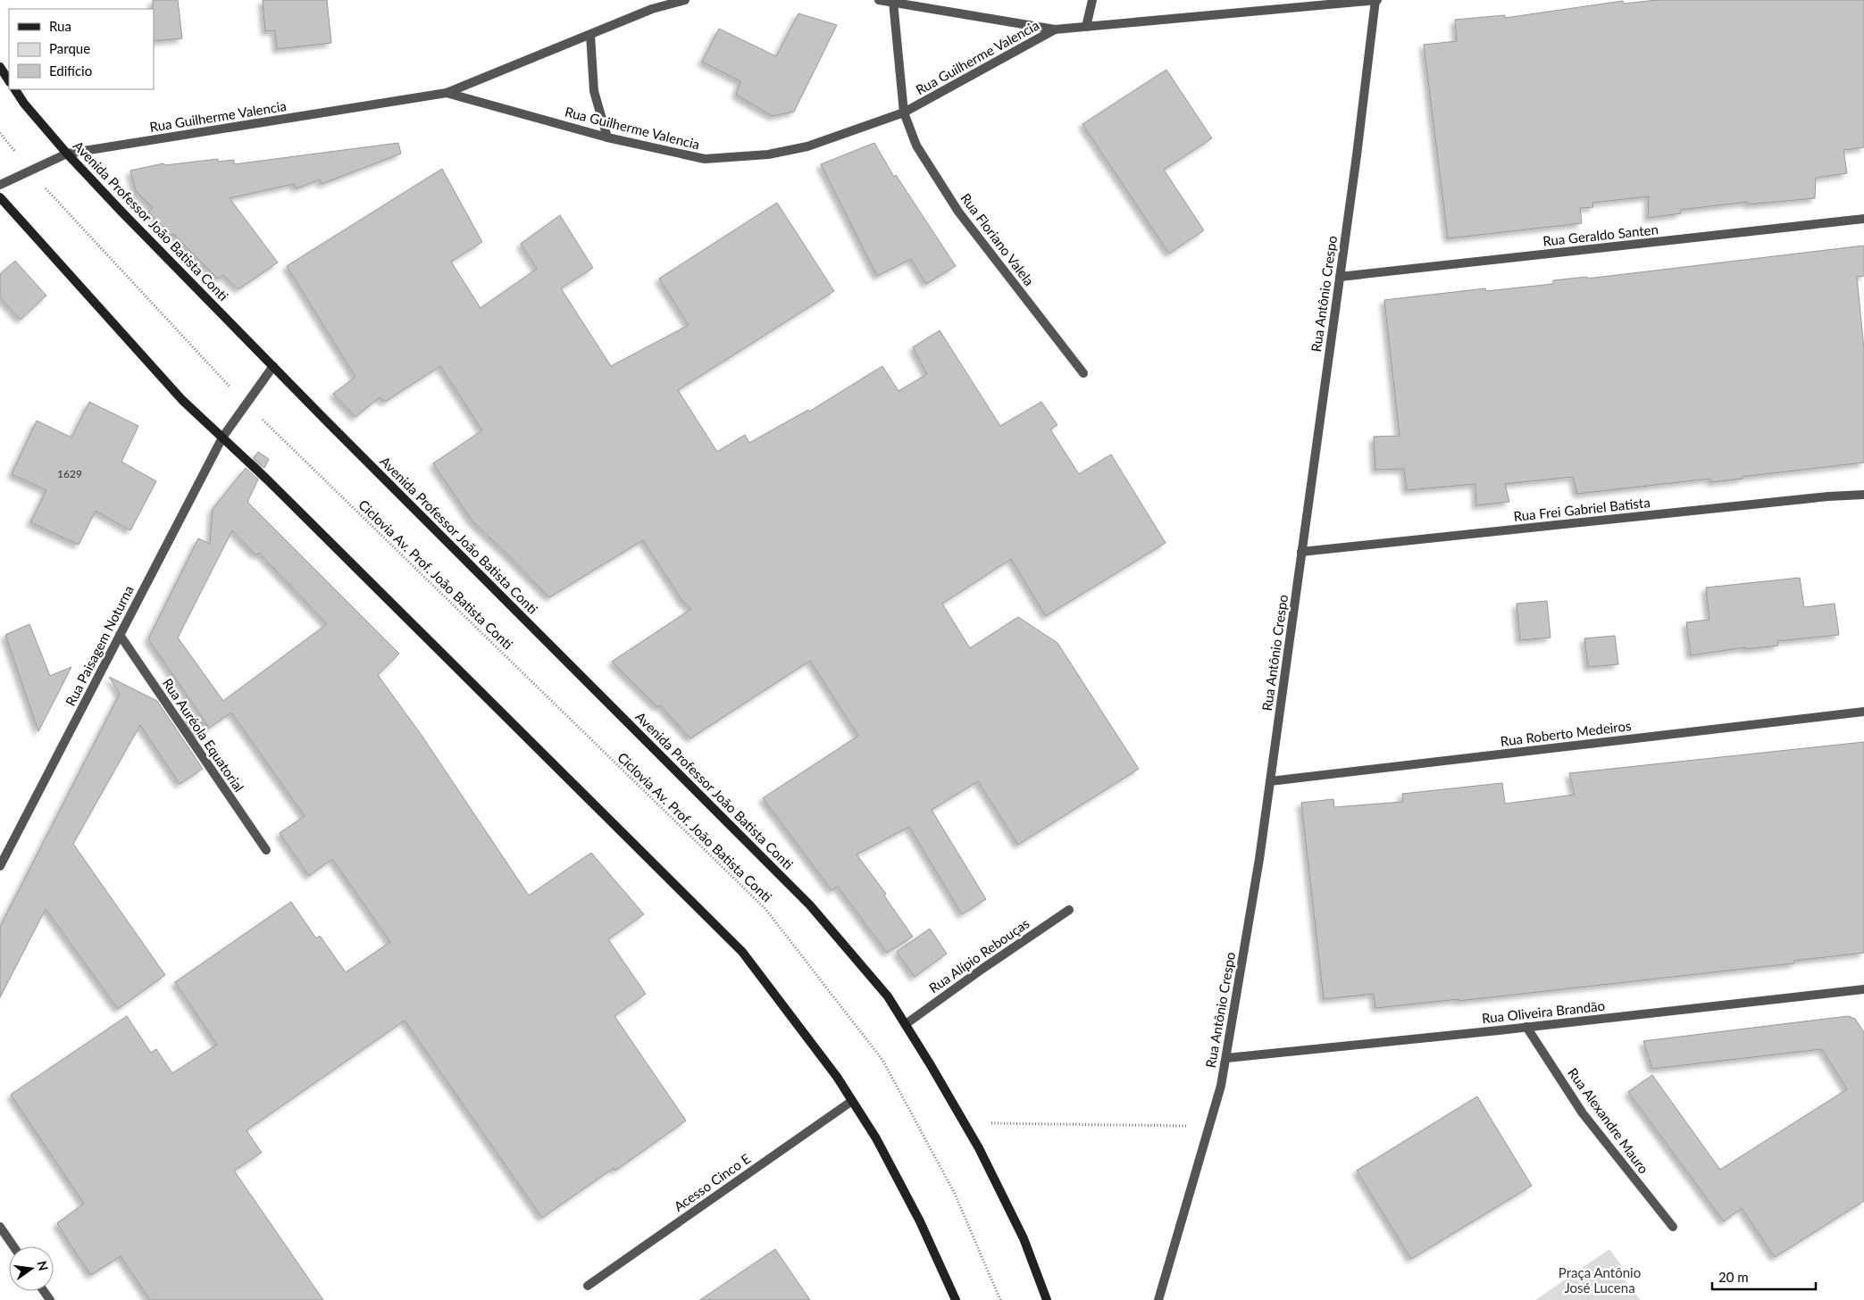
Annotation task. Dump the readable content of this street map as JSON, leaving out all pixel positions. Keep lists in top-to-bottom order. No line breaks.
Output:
{"streets":{"main road":["Avenida Professor João Batista Conti"],"street":["Rua Guilherme Valencia","Rua Geraldo Santen","Rua Floriano Valela","Rua Antônio Crespo","Rua Frei Gabriel Batista","Rua Paisagem Noturna","Rua Roberto Medeiros","Rua Auréola Equatorial","Rua Alípio Rebouças","Rua Oliveira Brandão","Rua Alexandre Mauro","Acesso Cinco E"],"path":["Ciclovia Av. Prof. João Batista Conti"]},"crossings":[["Rua Guilherme Valencia","Avenida Professor João Batista Conti"],["Rua Guilherme Valencia","Rua Floriano Valela"],["Rua Guilherme Valencia","Rua Antônio Crespo"],["Avenida Professor João Batista Conti","Rua Alípio Rebouças"],["Rua Geraldo Santen","Rua Antônio Crespo"],["Rua Antônio Crespo","Rua Frei Gabriel Batista"],["Rua Antônio Crespo","Rua Roberto Medeiros"],["Rua Antônio Crespo","Rua Oliveira Brandão"],["Rua Paisagem Noturna","Rua Auréola Equatorial"],["Rua Oliveira Brandão","Rua Alexandre Mauro"]],"parks":["Praça Antônio José Lucena"],"house_numbers":["1629"],"legend":["Rua","Parque","Edifício"],"scale_bar":"20 m","north":"right"}
